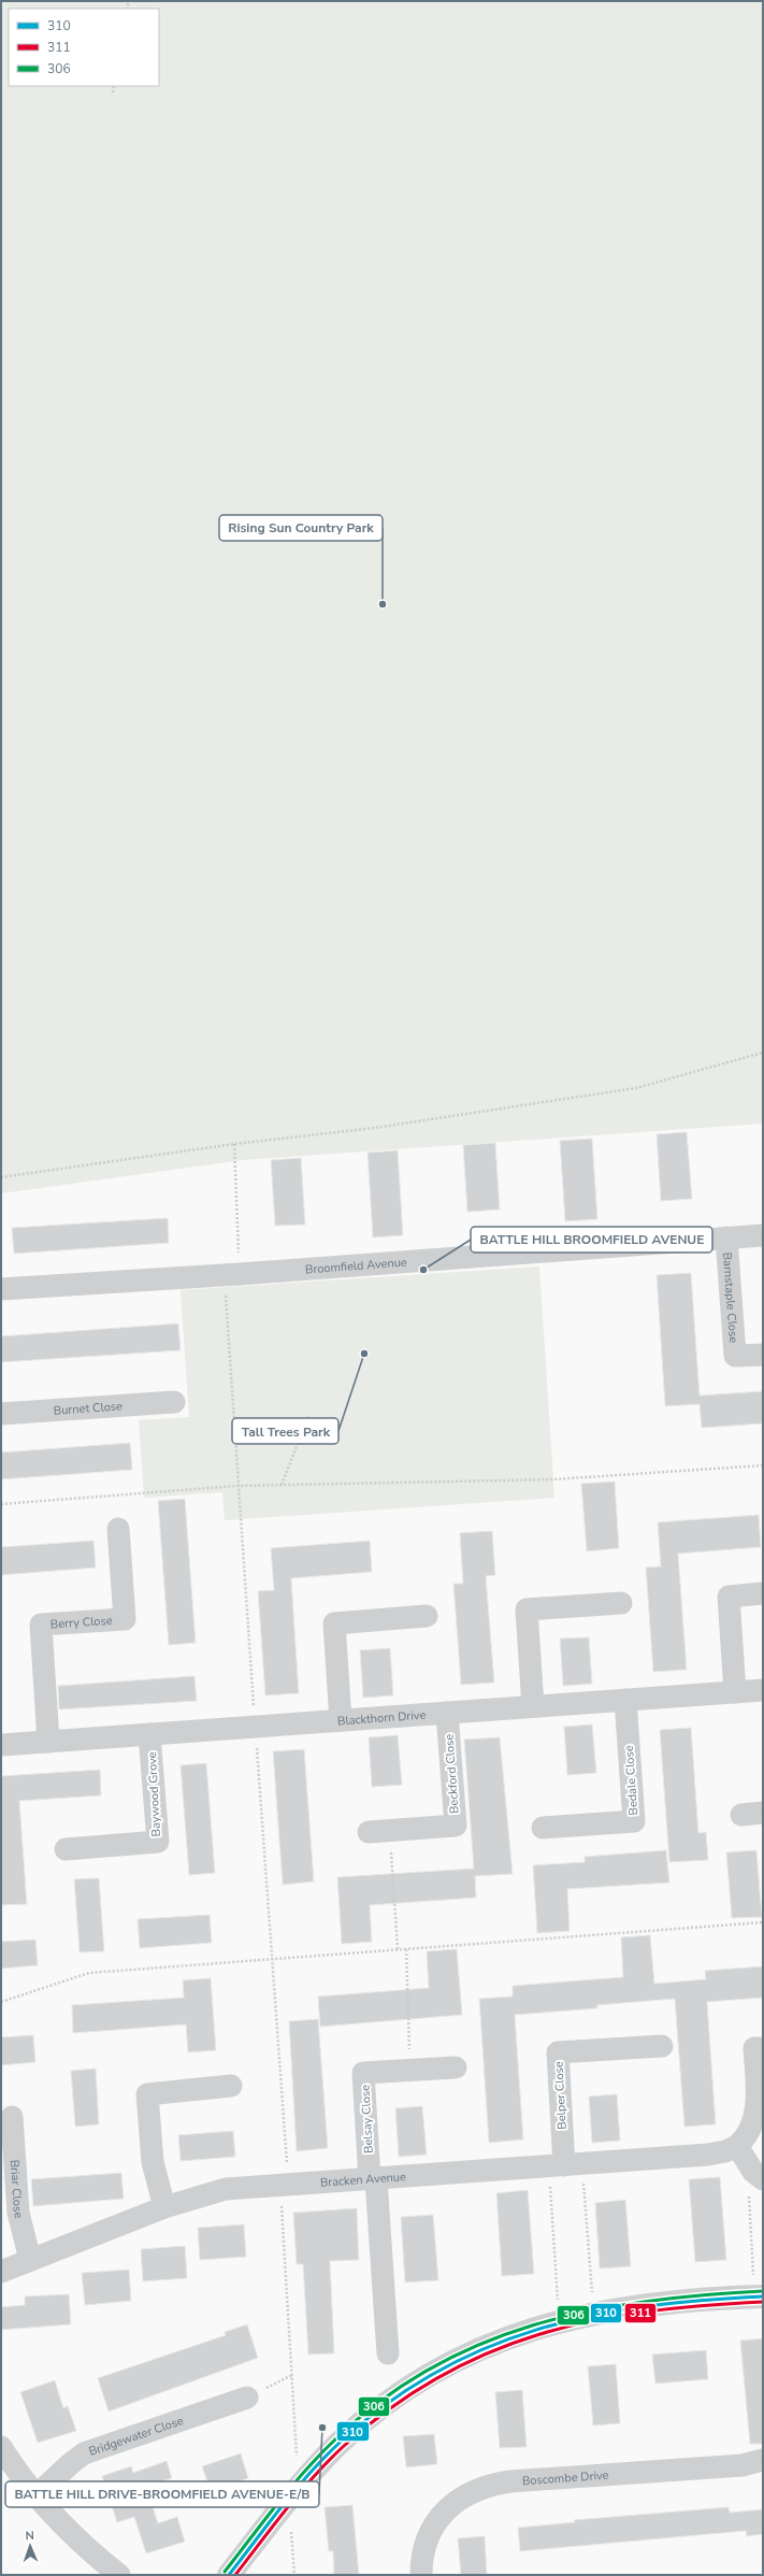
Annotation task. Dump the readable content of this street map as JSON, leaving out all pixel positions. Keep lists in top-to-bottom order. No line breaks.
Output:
{"streets":{"street":["Broomfield Avenue","Barnstaple Close","Burnet Close","Berry Close","Blackthorn Drive","Beckford Close","Bedale Close","Baywood Grove","Belper Close","Belsay Close","Bracken Avenue","Briar Close","Bridgewater Close","Boscombe Drive"]},"crossings":[["Broomfield Avenue","Barnstaple Close"],["Berry Close","Blackthorn Drive"],["Blackthorn Drive","Beckford Close"],["Blackthorn Drive","Bedale Close"],["Blackthorn Drive","Baywood Grove"],["Belper Close","Bracken Avenue"],["Belsay Close","Bracken Avenue"],["Bracken Avenue","Briar Close"]],"places":["Rising Sun Country Park","BATTLE HILL BROOMFIELD AVENUE","Tall Trees Park","BATTLE HILL DRIVE-BROOMFIELD AVENUE-E/B"],"lines":["transit line 306","transit line 310","transit line 311"],"legend":["310","311","306"],"north":"top"}
